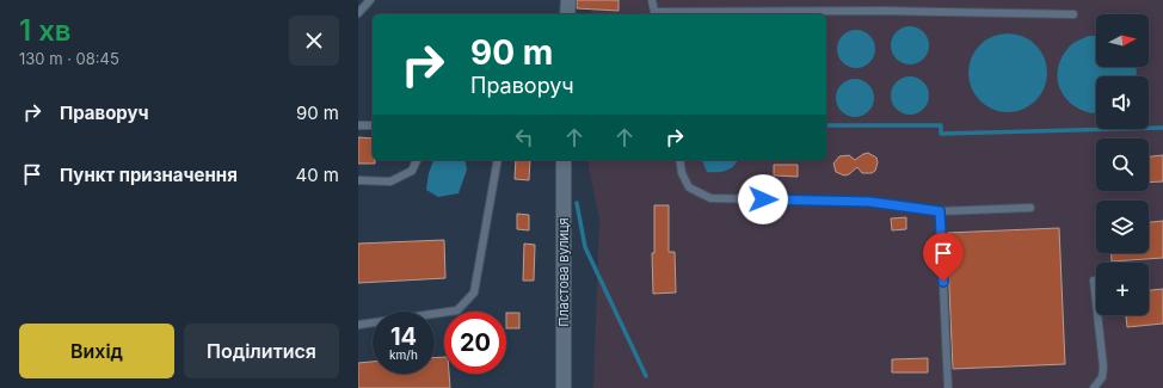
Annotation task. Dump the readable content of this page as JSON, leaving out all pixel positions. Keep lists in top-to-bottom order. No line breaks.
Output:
{"streets":{"street":["Пластова вулиця"]},"north":"right","page":{"heading":["1 хв","130 m · 08:45"],"map_buttons":"+","turn":["90 m","Праворуч"],"list":[{"name":"Праворуч","value":"90 m"},{"name":"Пункт призначення","value":"40 m"}],"speed":"14 km/h","limit":"20","buttons":["Вихід","Поділитися"]}}
